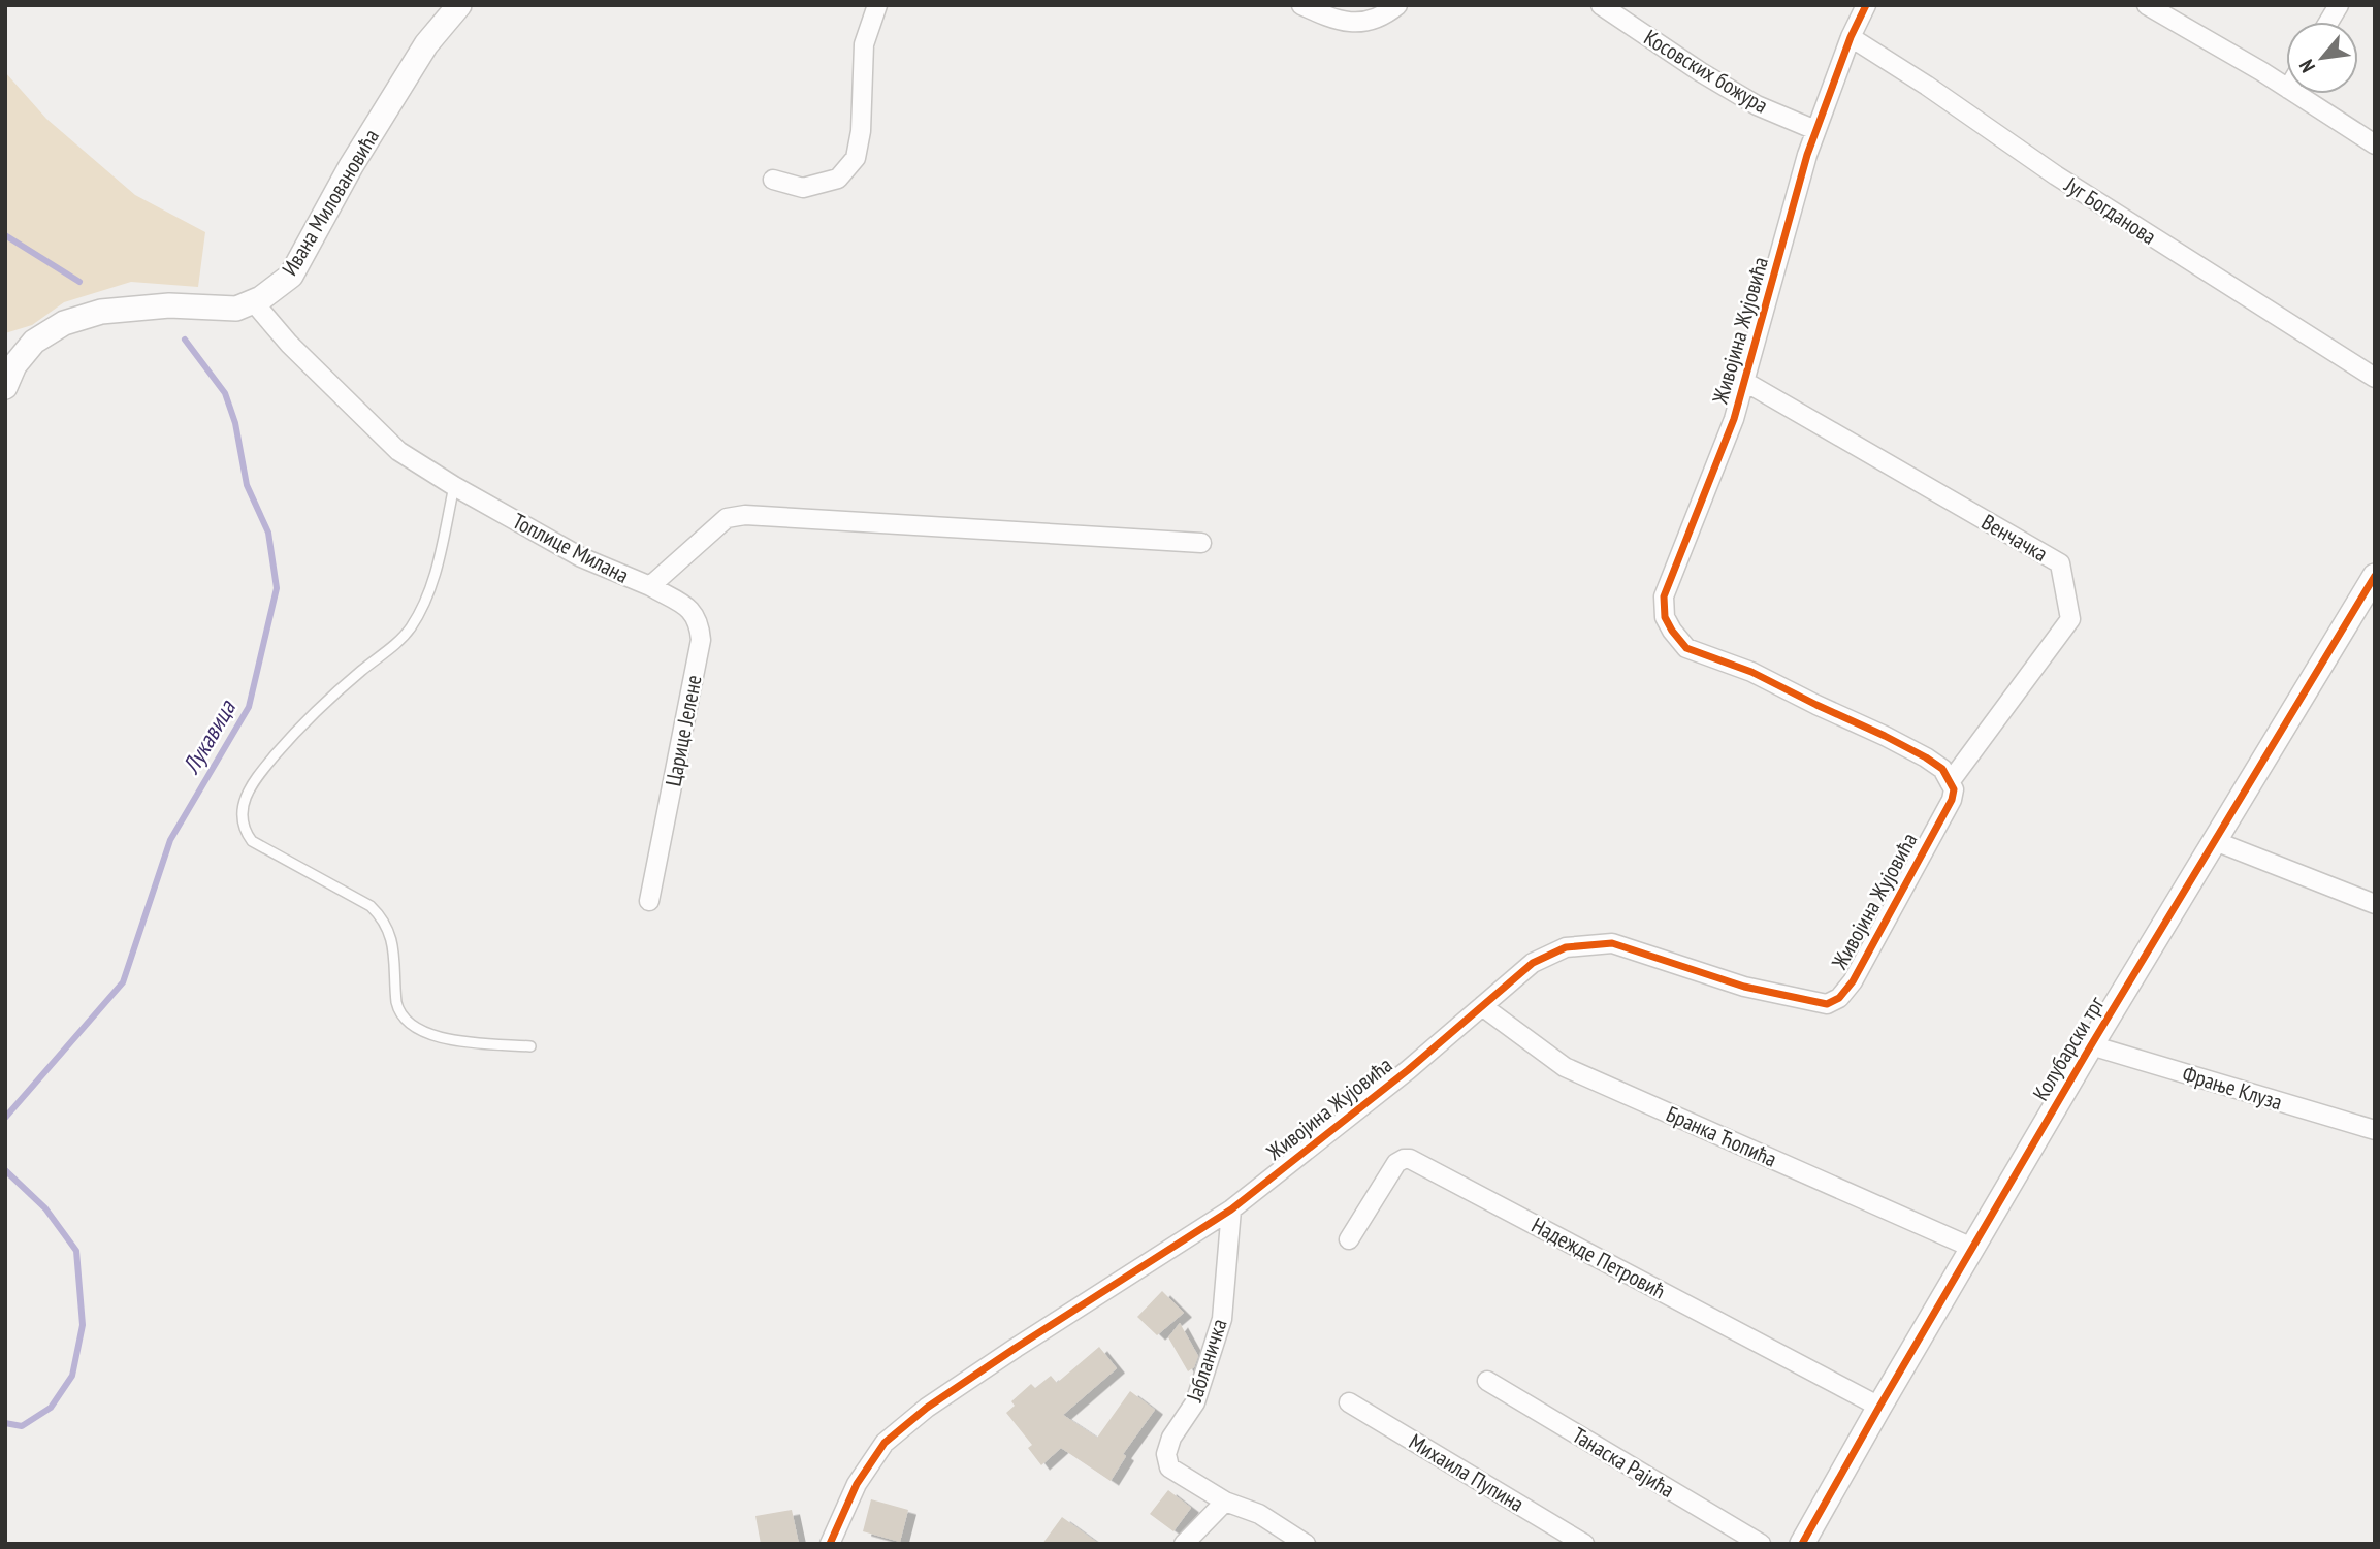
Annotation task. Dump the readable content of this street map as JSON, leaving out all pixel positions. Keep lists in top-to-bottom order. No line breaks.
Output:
{"streets":{"street":["Косовских божура","Ивана Миловановића","Југ Богданова","Живојина Жујовића","Венчачка","Топлице Милана","Царице Јелене","Колубарски трг","Фрање Клуза","Бранка Ћопића","Надежде Петровић","Јабланичка","Танаска Рајића","Михаила Пупина"]},"crossings":[["Косовских божура","Живојина Жујовића"],["Ивана Миловановића","Топлице Милана"],["Југ Богданова","Живојина Жујовића"],["Живојина Жујовића","Венчачка"],["Живојина Жујовића","Бранка Ћопића"],["Живојина Жујовића","Јабланичка"],["Топлице Милана","Царице Јелене"],["Колубарски трг","Фрање Клуза"],["Колубарски трг","Бранка Ћопића"],["Колубарски трг","Надежде Петровић"]],"water":["Лукавица"],"north":"bottom left"}
